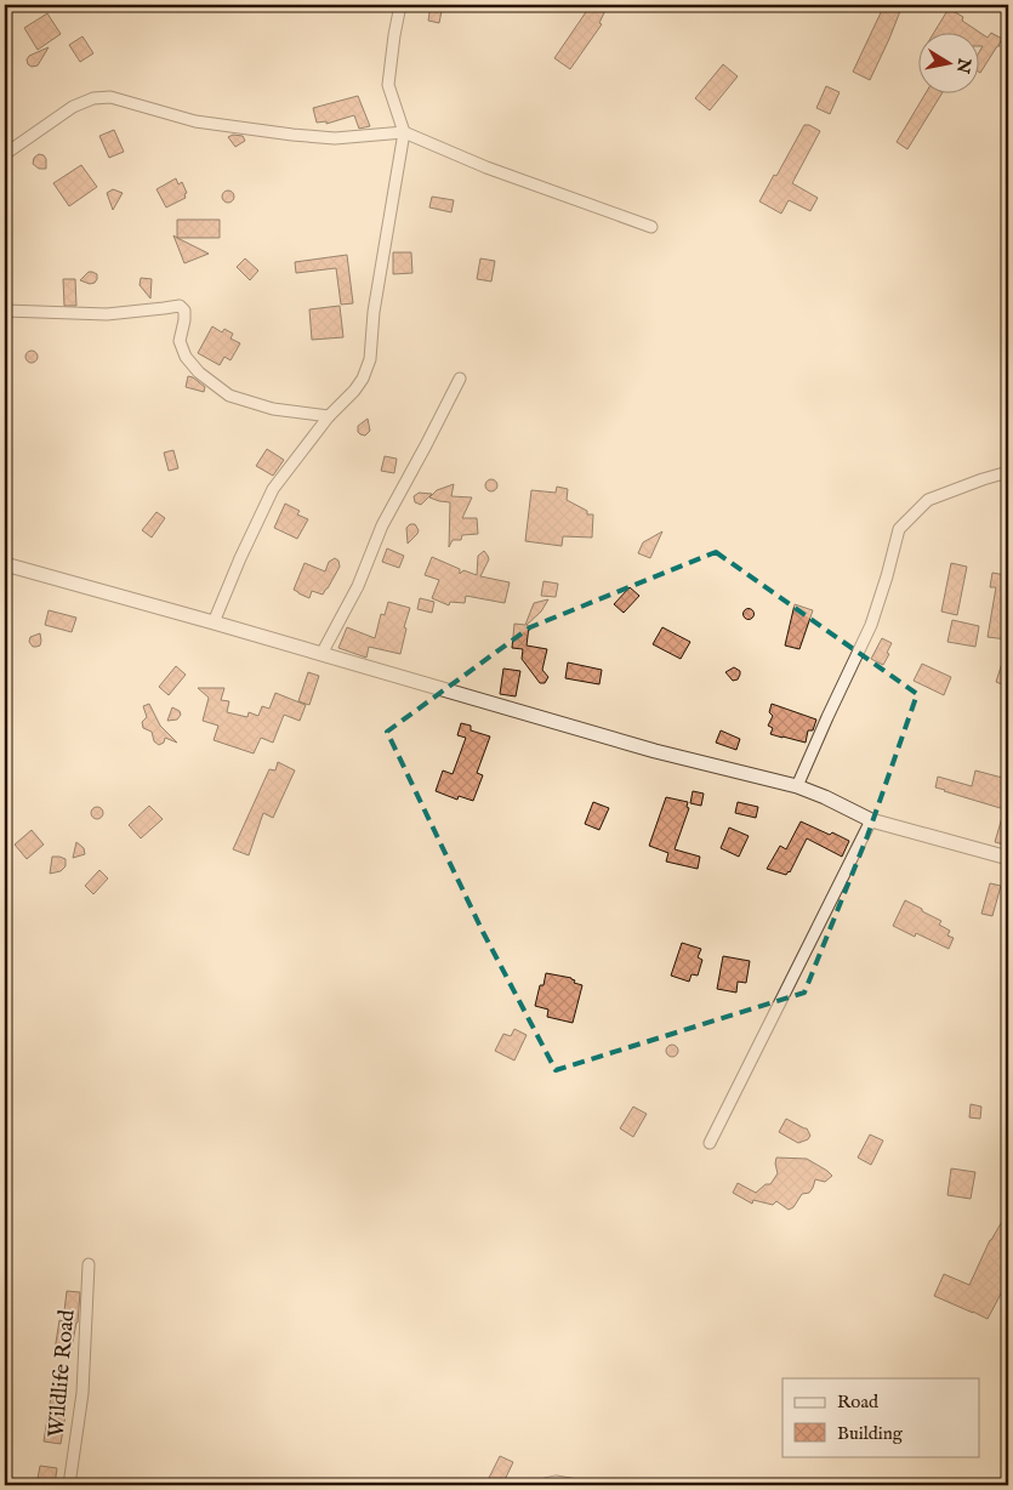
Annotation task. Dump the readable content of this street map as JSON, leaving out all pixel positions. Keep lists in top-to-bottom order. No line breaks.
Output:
{"streets":{"street":["Wildlife Road"]},"legend":["Road","Building"],"north":"right"}
